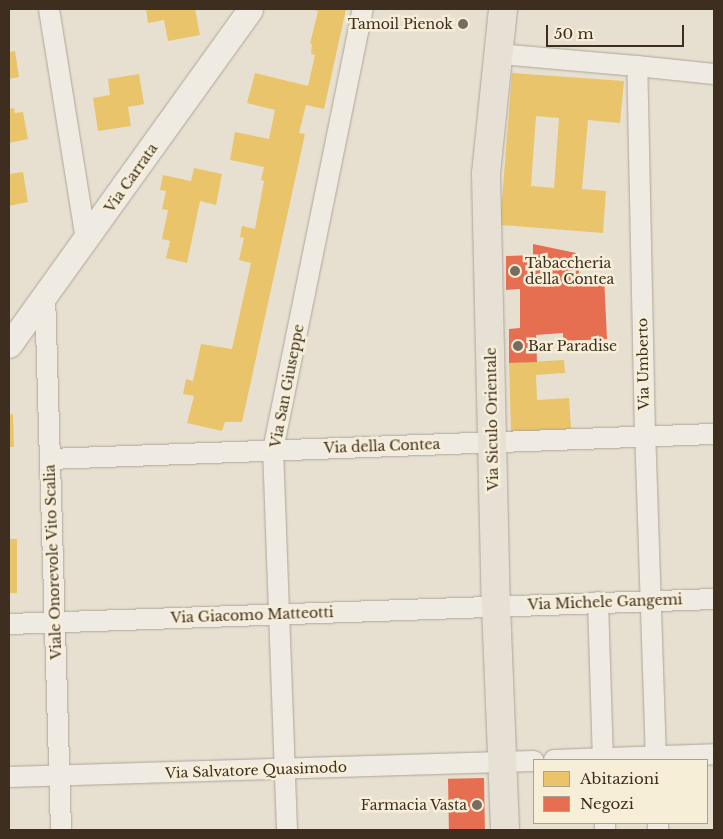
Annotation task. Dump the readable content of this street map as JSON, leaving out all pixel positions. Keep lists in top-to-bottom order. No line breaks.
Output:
{"streets":{"main road":["Via Siculo Orientale"],"street":["Via Carrata","Via Umberto","Via San Giuseppe","Via della Contea","Viale Onorevole Vito Scalia","Via Michele Gangemi","Via Giacomo Matteotti","Via Salvatore Quasimodo"]},"crossings":[["Via Carrata","Viale Onorevole Vito Scalia"],["Via Umberto","Via della Contea"],["Via Umberto","Via Michele Gangemi"],["Via San Giuseppe","Via della Contea"],["Via San Giuseppe","Via Giacomo Matteotti"],["Via San Giuseppe","Via Salvatore Quasimodo"],["Via Siculo Orientale","Via della Contea"],["Via Siculo Orientale","Via Michele Gangemi"],["Via Siculo Orientale","Via Giacomo Matteotti"],["Via Siculo Orientale","Via Salvatore Quasimodo"],["Via della Contea","Viale Onorevole Vito Scalia"],["Viale Onorevole Vito Scalia","Via Giacomo Matteotti"],["Viale Onorevole Vito Scalia","Via Salvatore Quasimodo"],["Via Michele Gangemi","Via Giacomo Matteotti"]],"places":["Tamoil Pienok","Tabaccheria della Contea","Bar Paradise","Farmacia Vasta"],"legend":["Abitazioni","Negozi"],"scale_bar":"50 m"}
